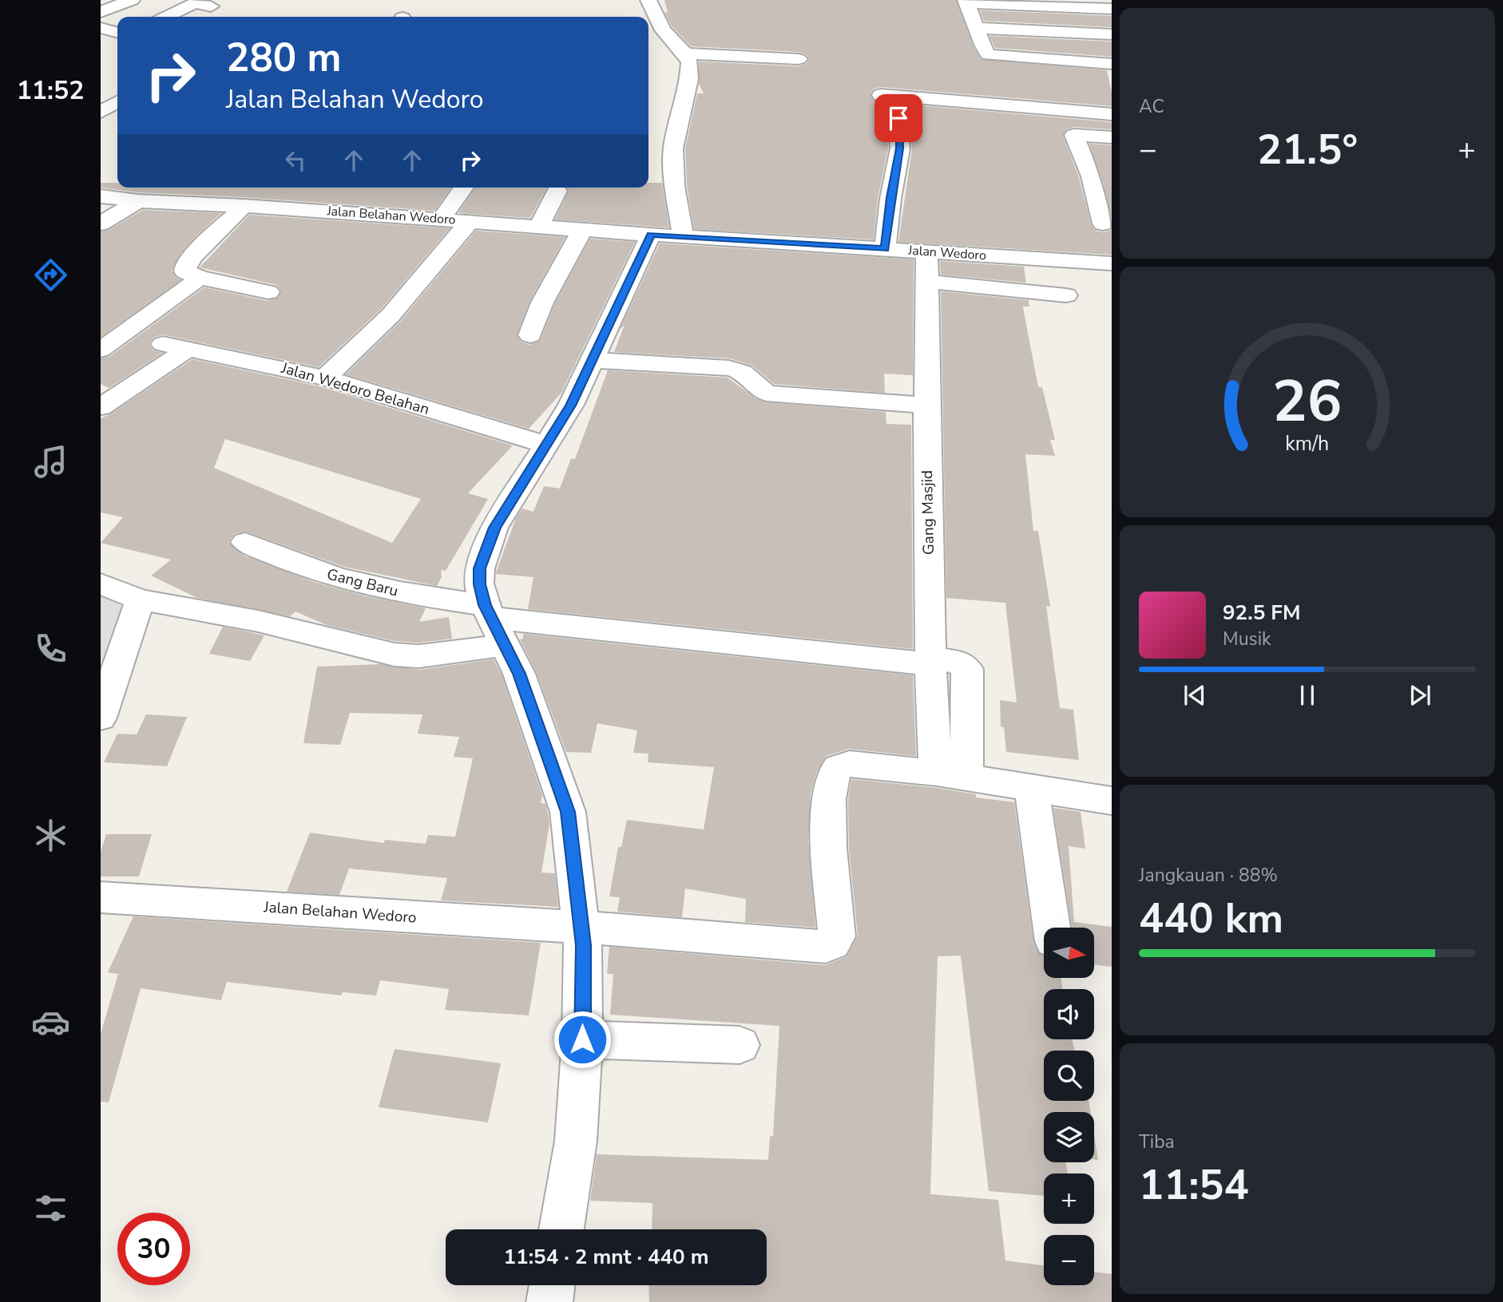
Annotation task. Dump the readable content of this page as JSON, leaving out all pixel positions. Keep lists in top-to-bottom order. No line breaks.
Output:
{"streets":{"street":["Jalan Belahan Wedoro","Jalan Wedoro","Jalan Wedoro Belahan","Gang Masjid","Gang Baru"]},"crossings":[["Jalan Belahan Wedoro","Jalan Wedoro"],["Jalan Wedoro","Gang Masjid"]],"north":"right","page":{"tabs":"11:52","tile":["AC",["Jangkauan · 88%","440 km"],["Tiba","11:54"]],"turn":["280 m","Jalan Belahan Wedoro"],"heat":["−","21.5°","+"],"song":["92.5 FM","Musik"],"map_buttons":["+","−"],"limit":"30","trip":"11:54 · 2 mnt · 440 m","gauge":["26","km/h"]}}
